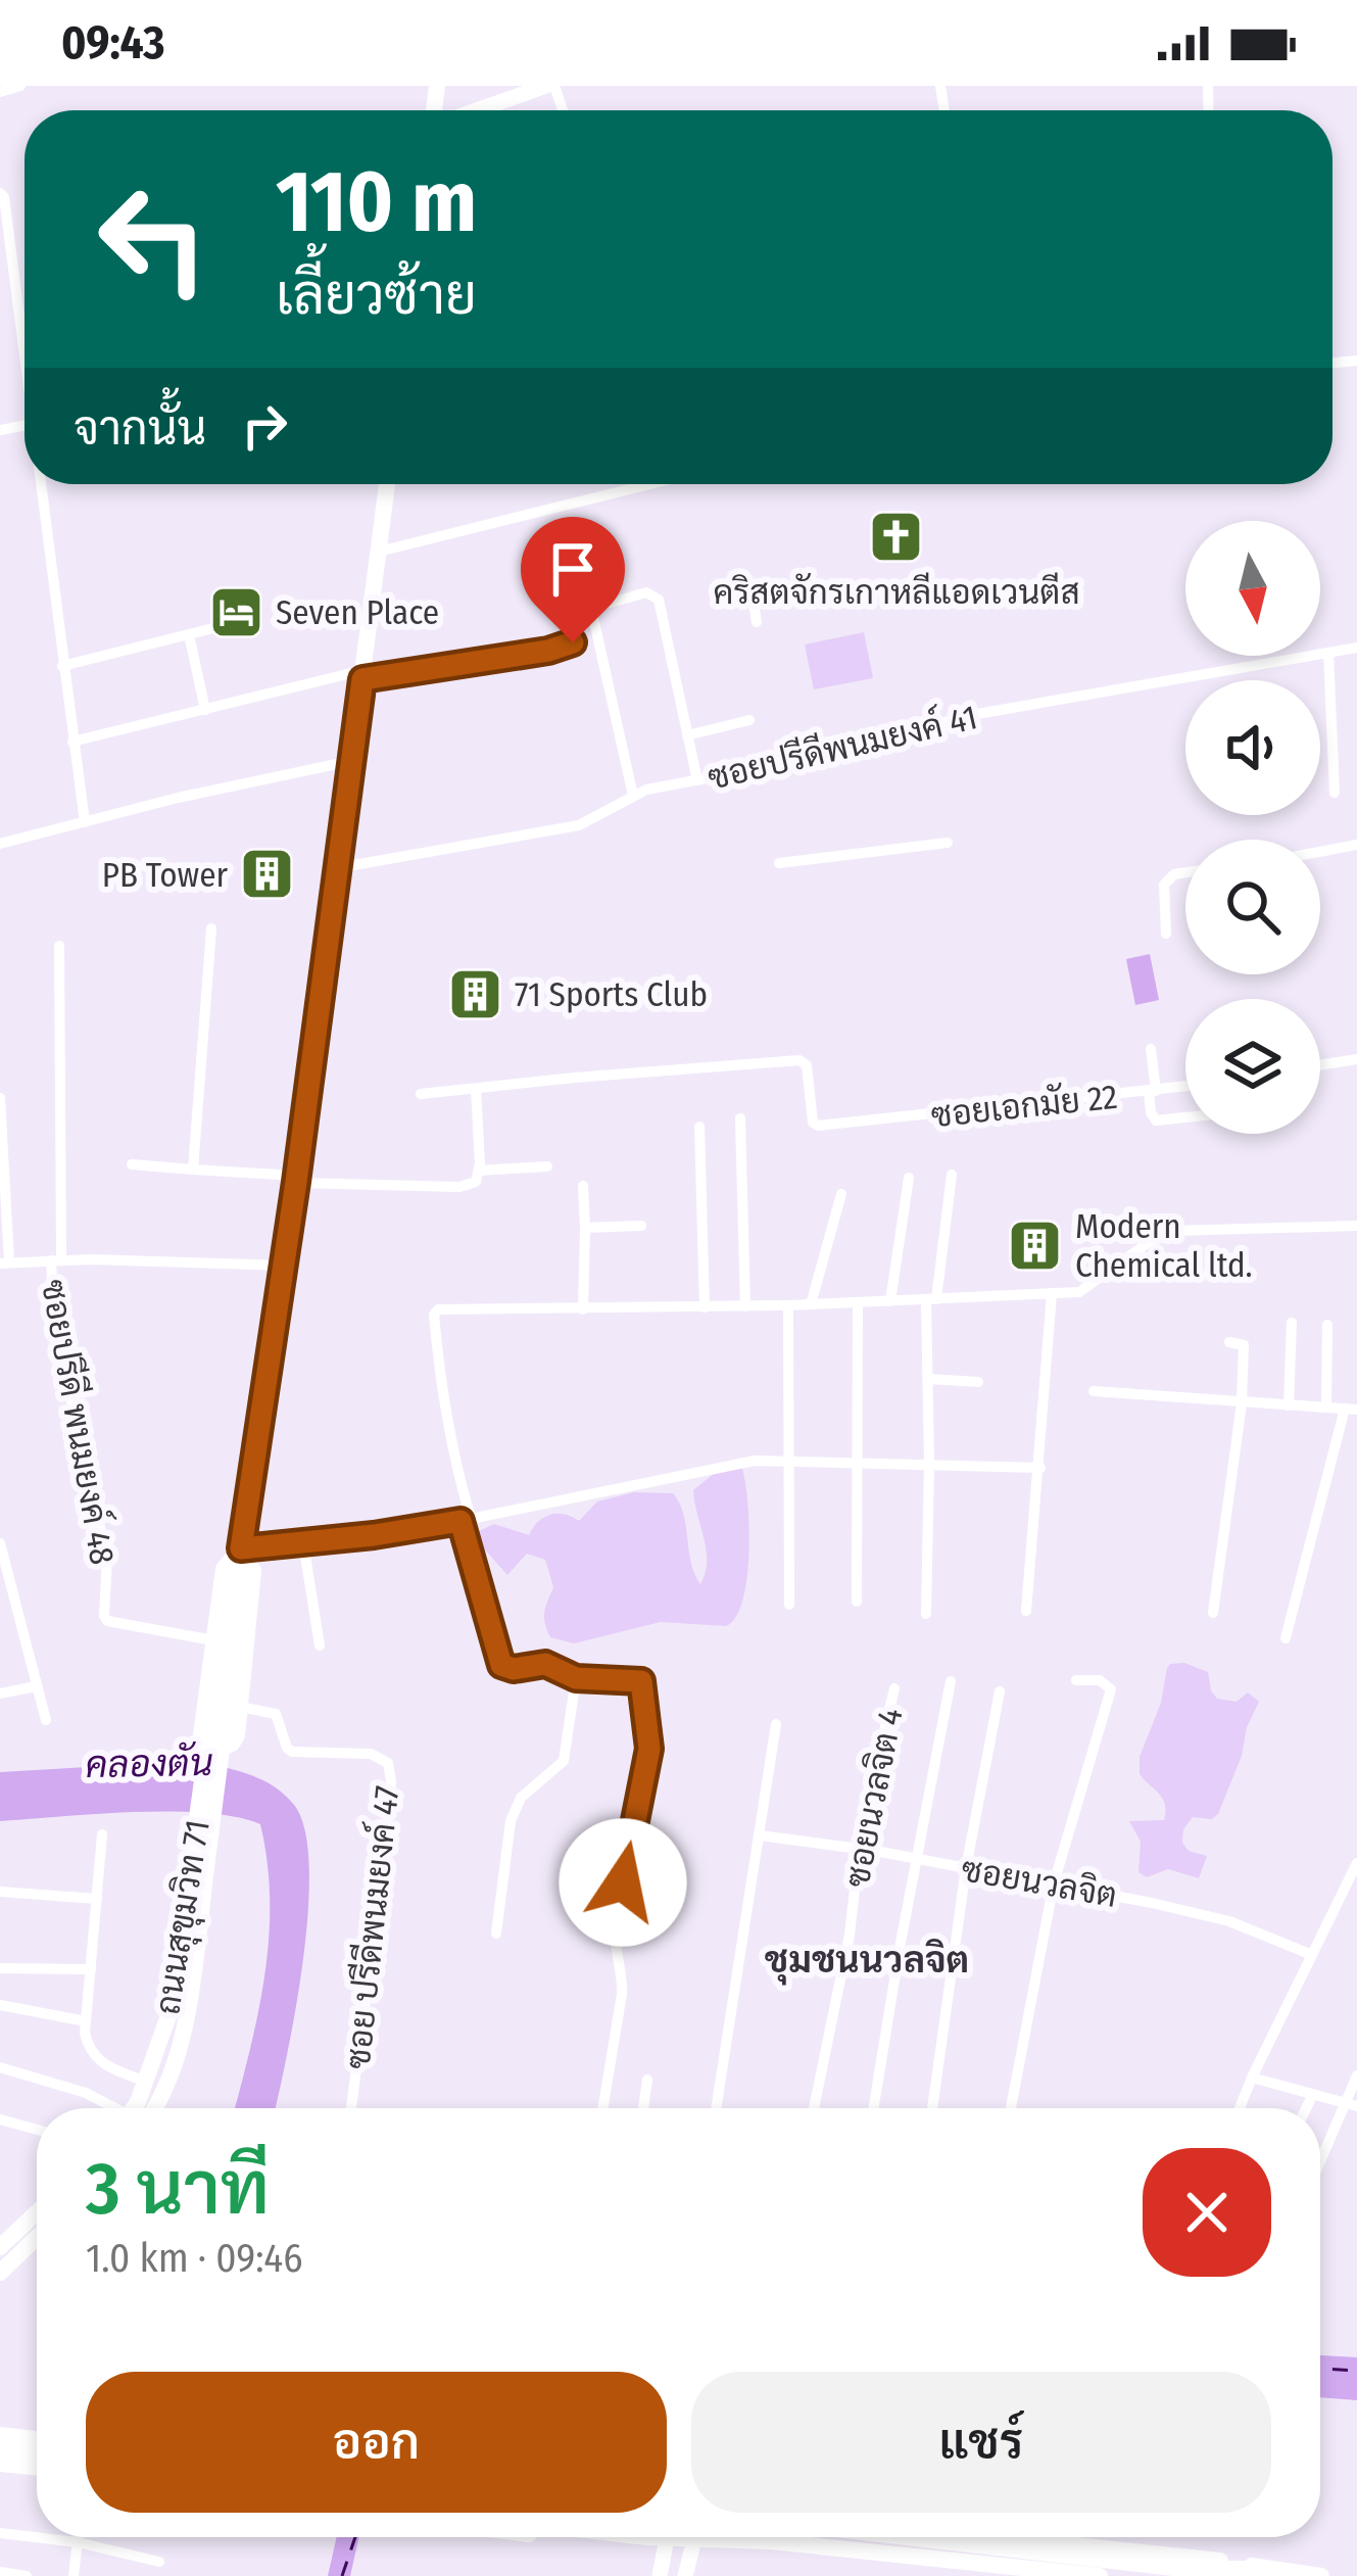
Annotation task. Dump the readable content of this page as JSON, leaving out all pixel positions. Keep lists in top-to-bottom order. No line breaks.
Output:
{"streets":{"main road":["ถนนสุขุมวิท 71"],"street":["ซอยปรีดีพนมยงค์ 41","ซอยเอกมัย 22","ซอยปรีดี พนมยงค์ 48","ซอยนวลจิต 4","ซอยนวลจิต","ซอย ปรีดีพนมยงค์ 47"]},"crossings":[["ซอยปรีดีพนมยงค์ 41","ถนนสุขุมวิท 71"],["ซอยนวลจิต 4","ซอยนวลจิต"]],"districts":["ชุมชนนวลจิต"],"water":["คลองตัน"],"places":{"church":["คริสตจักรเกาหลีแอดเวนตีส"],"hotel":["Seven Place"],"building":["PB Tower","71 Sports Club","Modern Chemical ltd."]},"north":"bottom","page":{"status":"09:43","turn":["110 m","เลี้ยวซ้าย"],"then":"จากนั้น","heading":["3 นาที","1.0 km · 09:46"],"buttons":["ออก","แชร์"]}}
